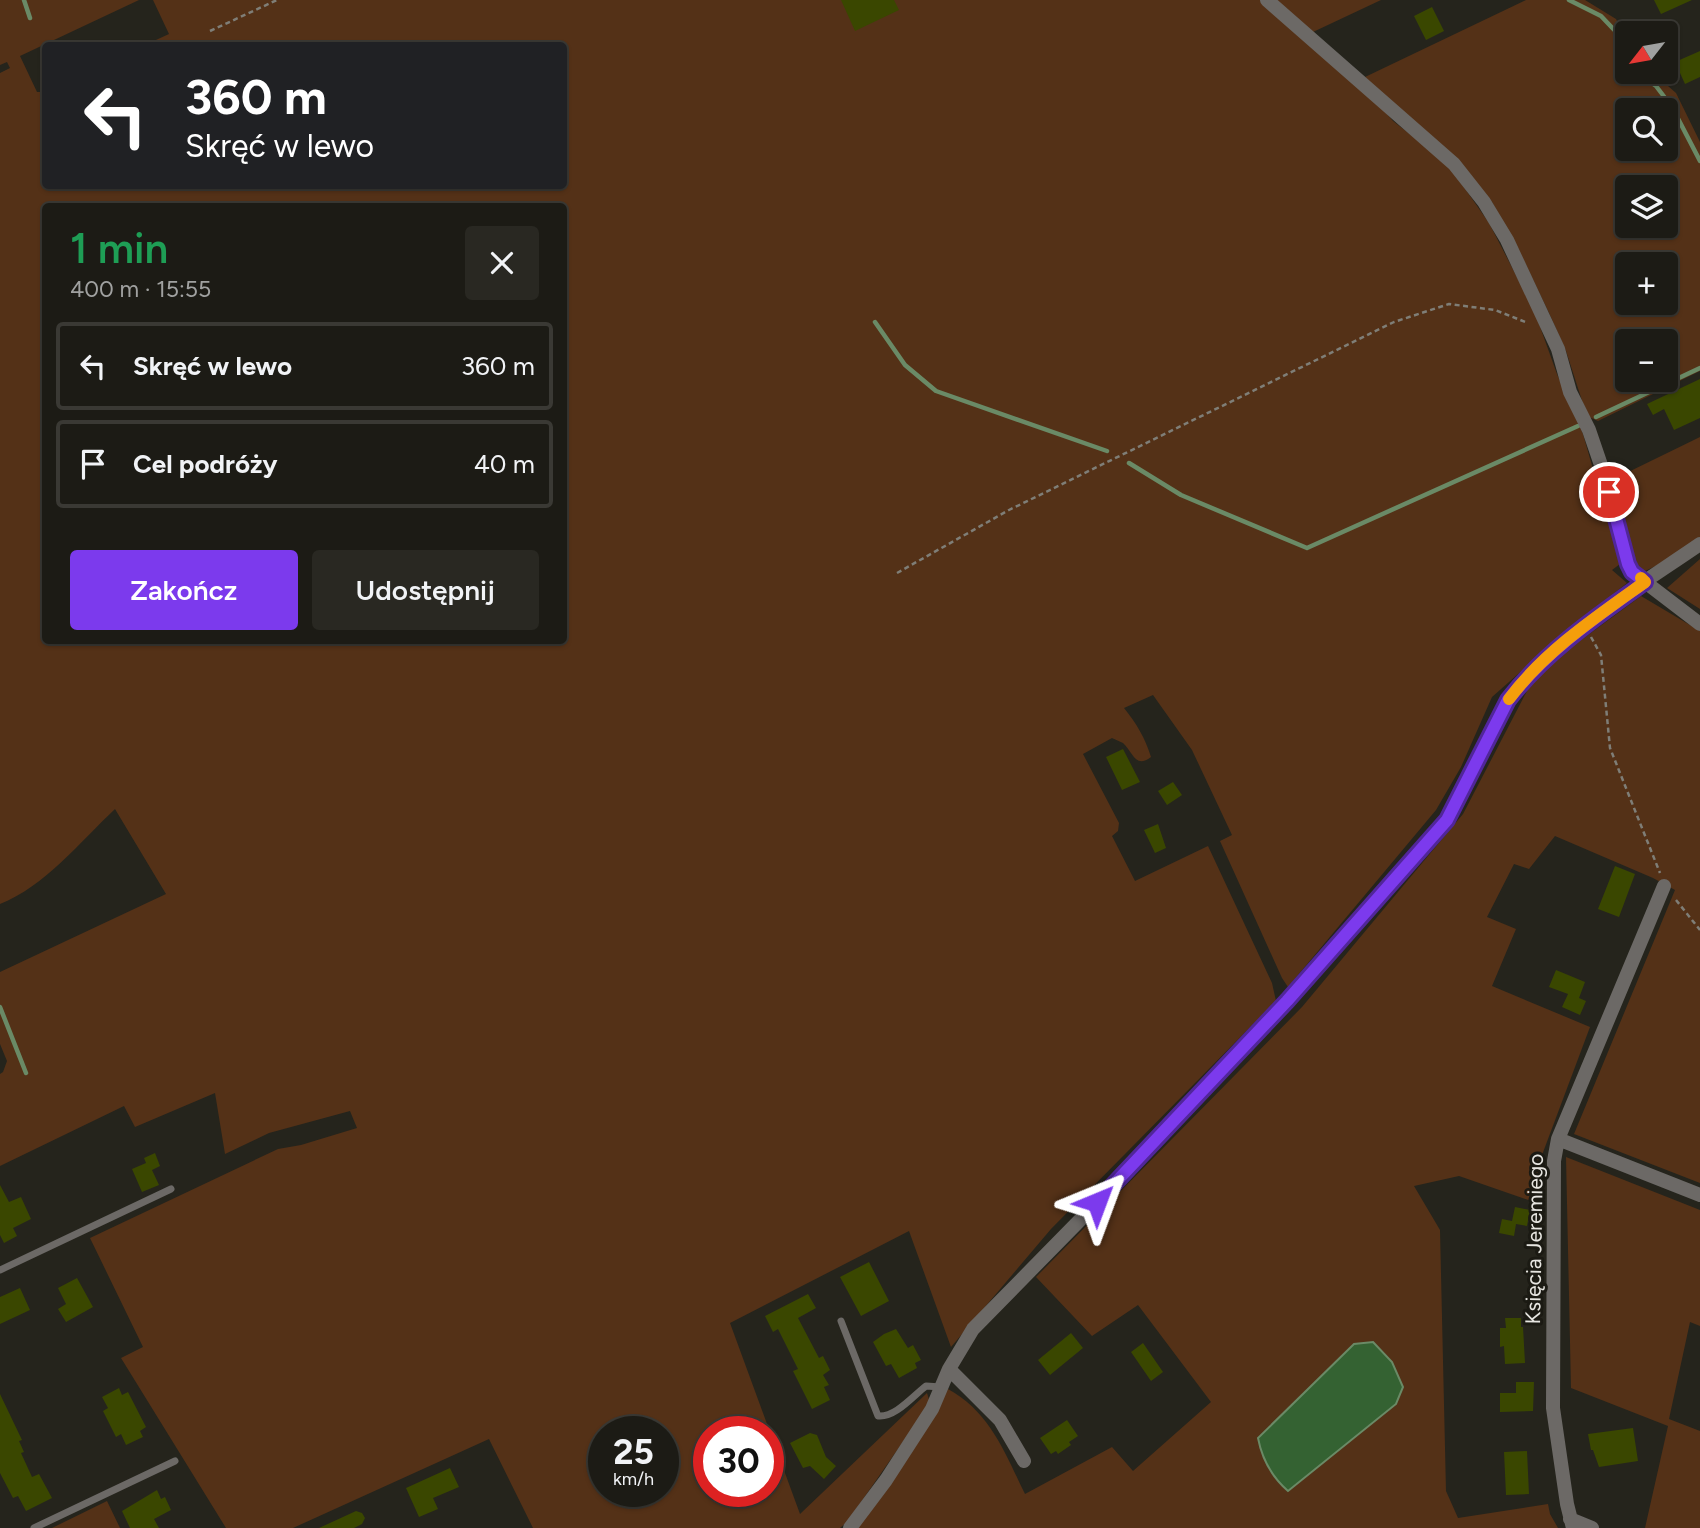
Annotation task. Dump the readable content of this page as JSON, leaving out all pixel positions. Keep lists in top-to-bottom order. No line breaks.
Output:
{"streets":{"street":["Księcia Jeremiego"]},"north":"bottom left","page":{"map_buttons":["+","−"],"turn":["360 m","Skręć w lewo"],"heading":["1 min","400 m · 15:55"],"list":[{"name":"Skręć w lewo","value":"360 m"},{"name":"Cel podróży","value":"40 m"}],"buttons":["Zakończ","Udostępnij"],"speed":"25 km/h","limit":"30"}}
